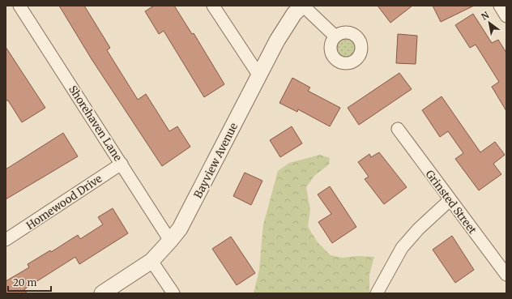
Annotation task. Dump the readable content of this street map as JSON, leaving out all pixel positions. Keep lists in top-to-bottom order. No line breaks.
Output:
{"streets":{"street":["Shorehaven Lane","Bayview Avenue","Homewood Drive","Grinsted Street"]},"crossings":[["Shorehaven Lane","Bayview Avenue"],["Shorehaven Lane","Homewood Drive"]],"scale_bar":"20 m","north":"top left"}
